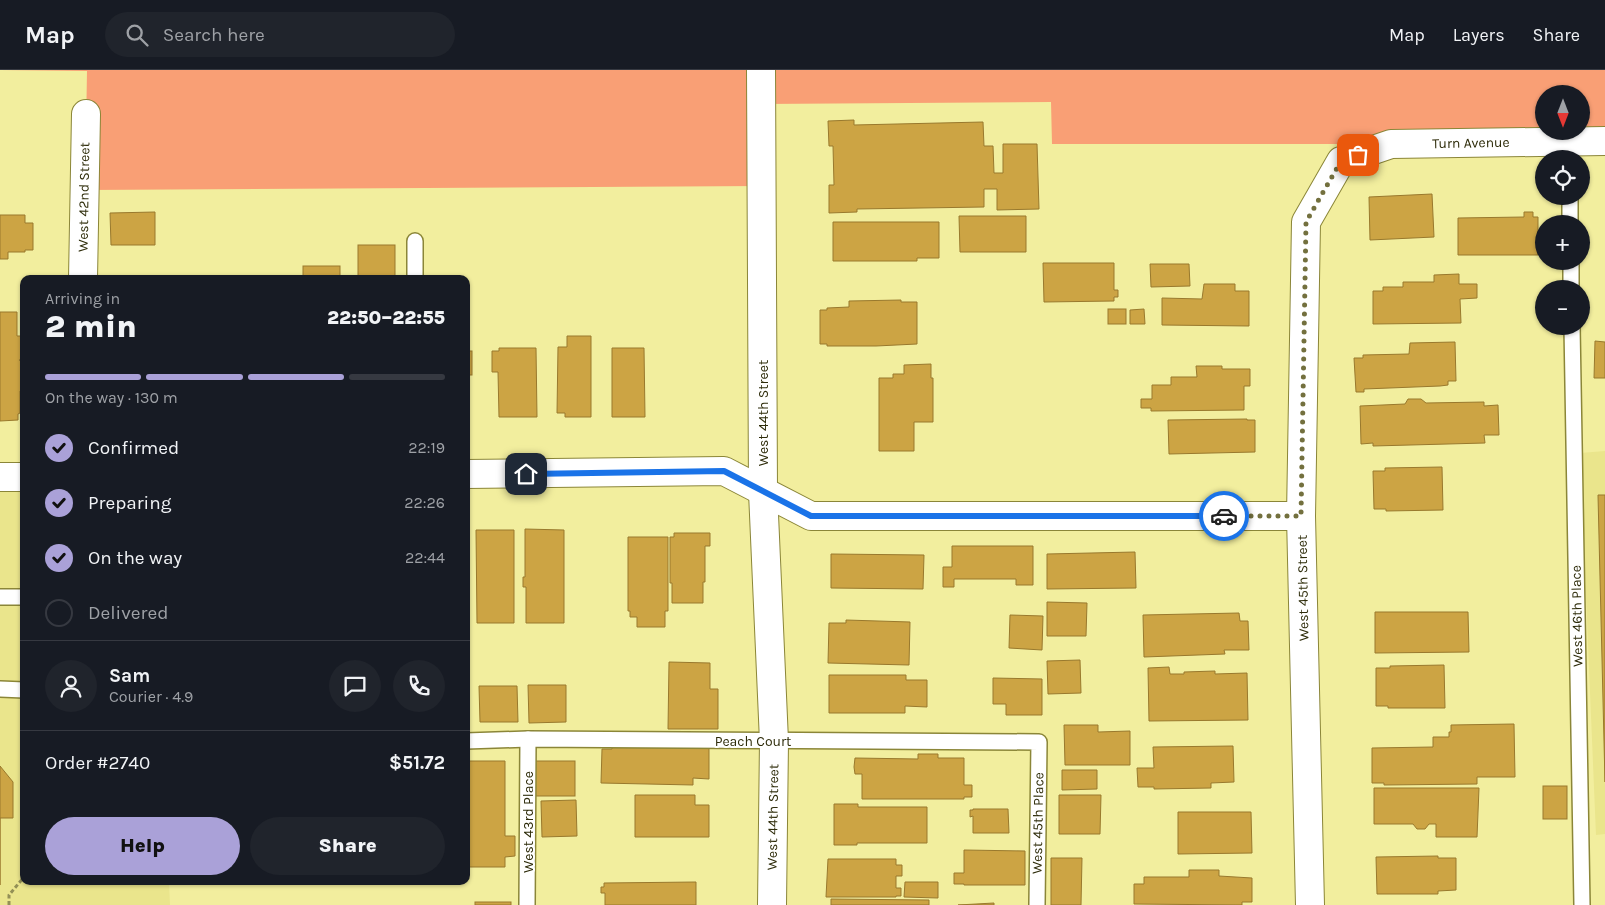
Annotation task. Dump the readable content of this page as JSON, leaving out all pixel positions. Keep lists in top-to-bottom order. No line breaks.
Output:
{"streets":{"street":["Turn Avenue","West 42nd Street","West 44th Street","West 45th Street"],"lane":["West 46th Place","Peach Court","West 43rd Place","West 45th Place"]},"crossings":[["Turn Avenue","West 45th Street"],["West 44th Street","Peach Court"],["Peach Court","West 43rd Place"],["Peach Court","West 45th Place"]],"north":"bottom","page":{"header":"Map","search":"Search here","nav":["Map","Layers","Share"],"map_buttons":["+","−"],"heading":["2 min","Arriving in","22:50–22:55"],"panel":["Sam","Courier · 4.9","Order #2740","$51.72"],"bar":"On the way · 130 m","list":[["Confirmed","22:19"],["Preparing","22:26"],["On the way","22:44"],"Delivered"],"buttons":["Help","Share"]}}
